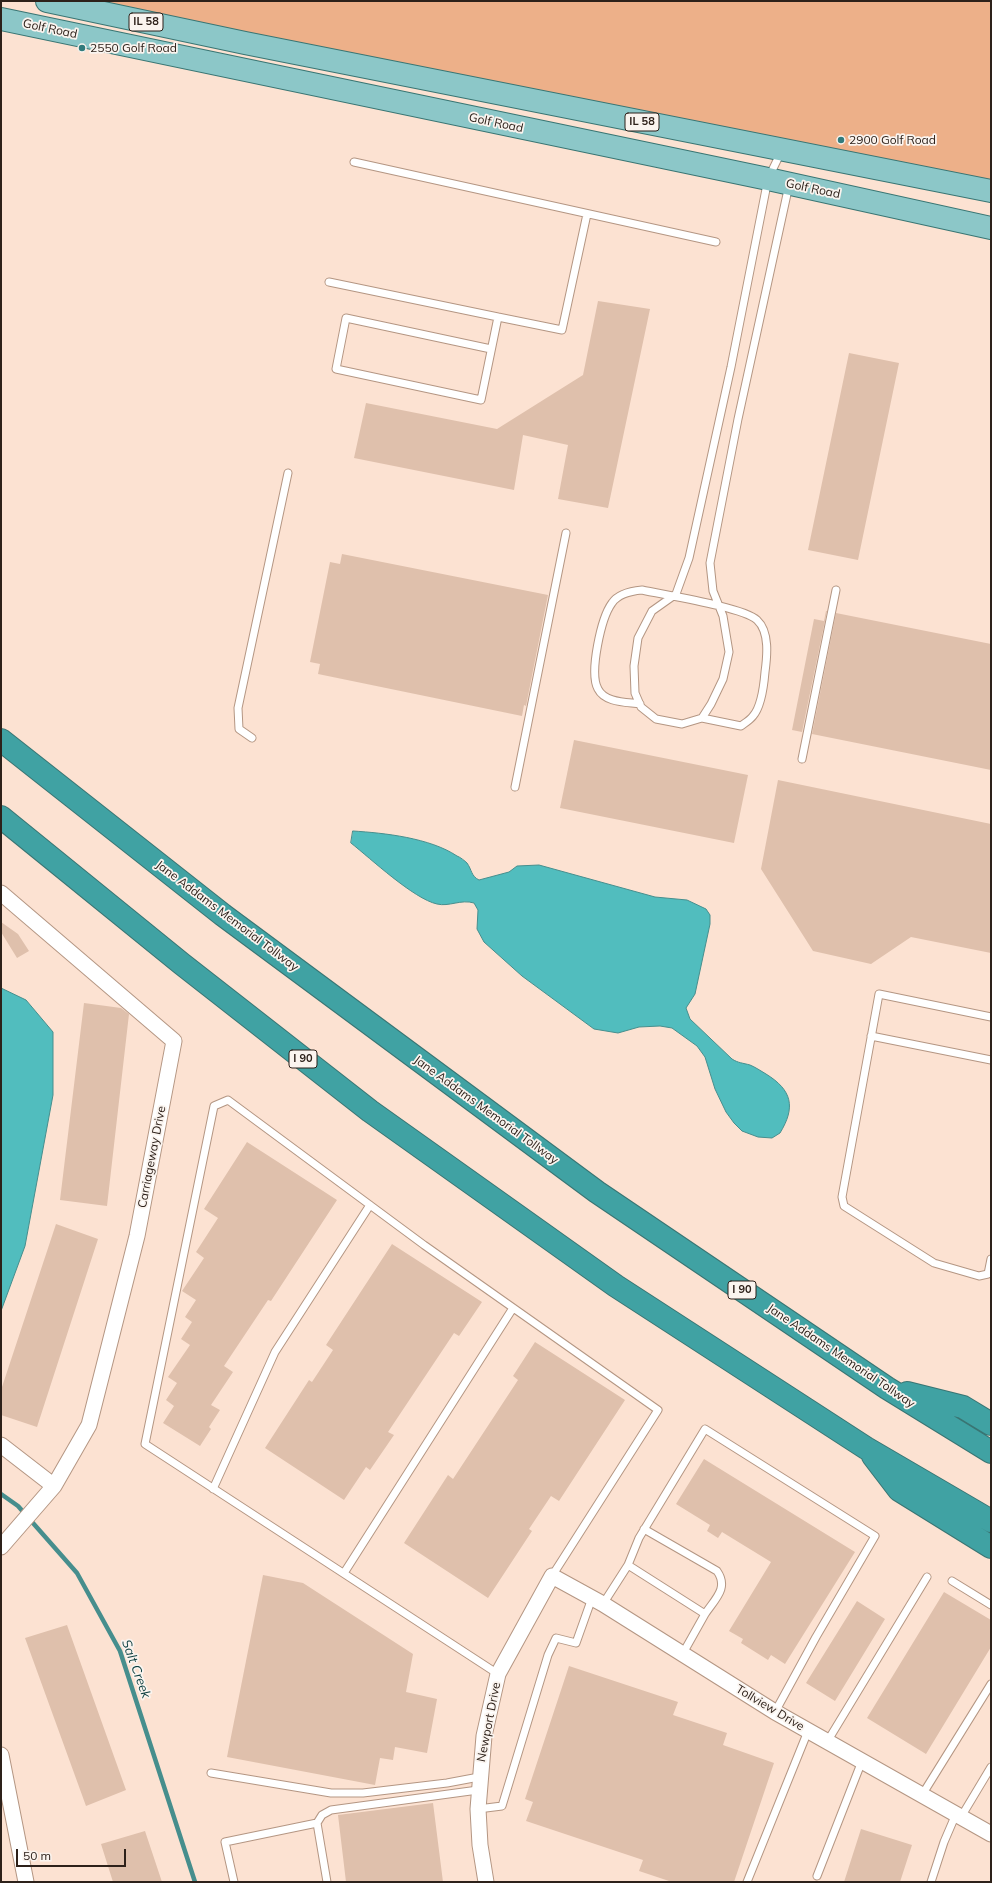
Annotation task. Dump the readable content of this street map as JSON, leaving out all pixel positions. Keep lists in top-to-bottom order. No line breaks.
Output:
{"streets":{"highway":["Jane Addams Memorial Tollway","I 90"],"main road":["IL 58","Golf Road"],"street":["Carriageway Drive","Tollview Drive","Newport Drive"]},"crossings":[["Tollview Drive","Newport Drive"]],"water":["Salt Creek"],"places":["2550 Golf Road","2900 Golf Road"],"scale_bar":"50 m"}
